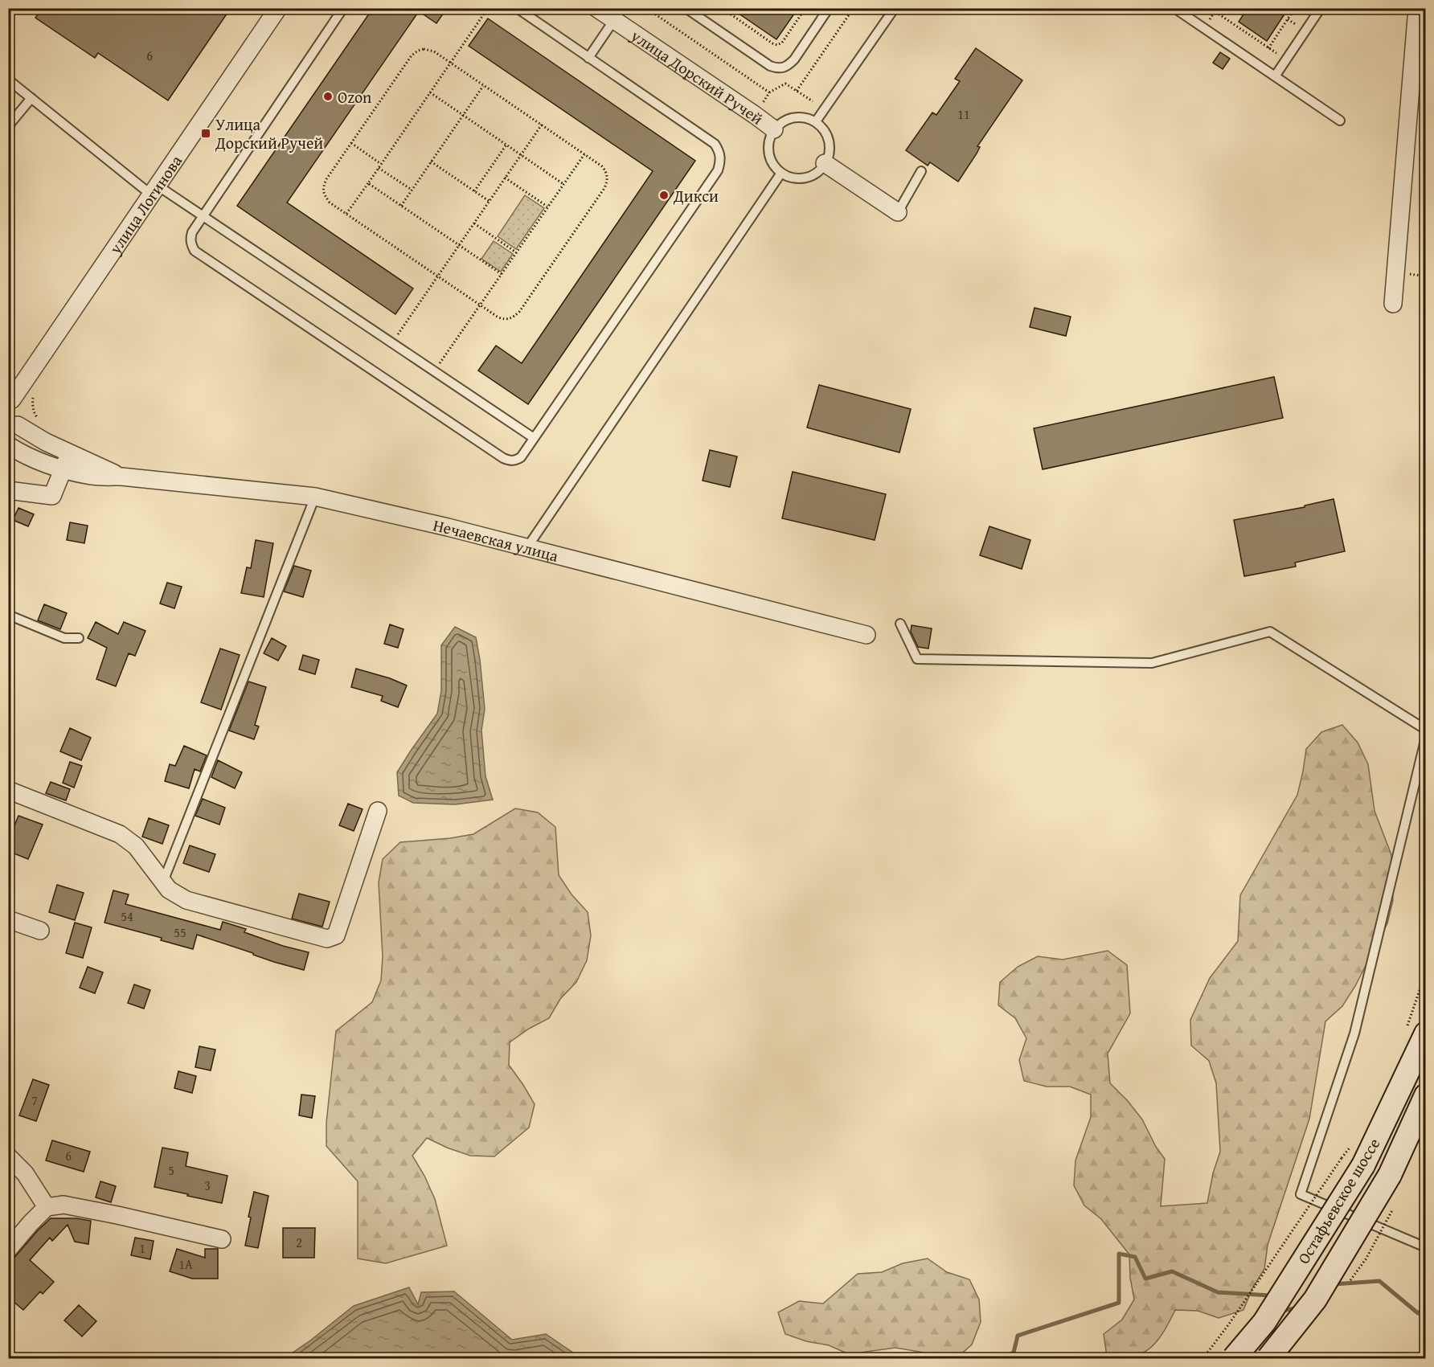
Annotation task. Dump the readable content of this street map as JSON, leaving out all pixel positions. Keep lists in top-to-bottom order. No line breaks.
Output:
{"streets":{"main road":["Остафьевское шоссе"],"street":["улица Дорский Ручей","улица Логинова","Нечаевская улица"]},"places":{"other":["Ozon","Дикси"],"transit":["Улица Дорский Ручей"]},"house_numbers":["6","11","54","55","7","6","5","3","2","1","1А"]}
